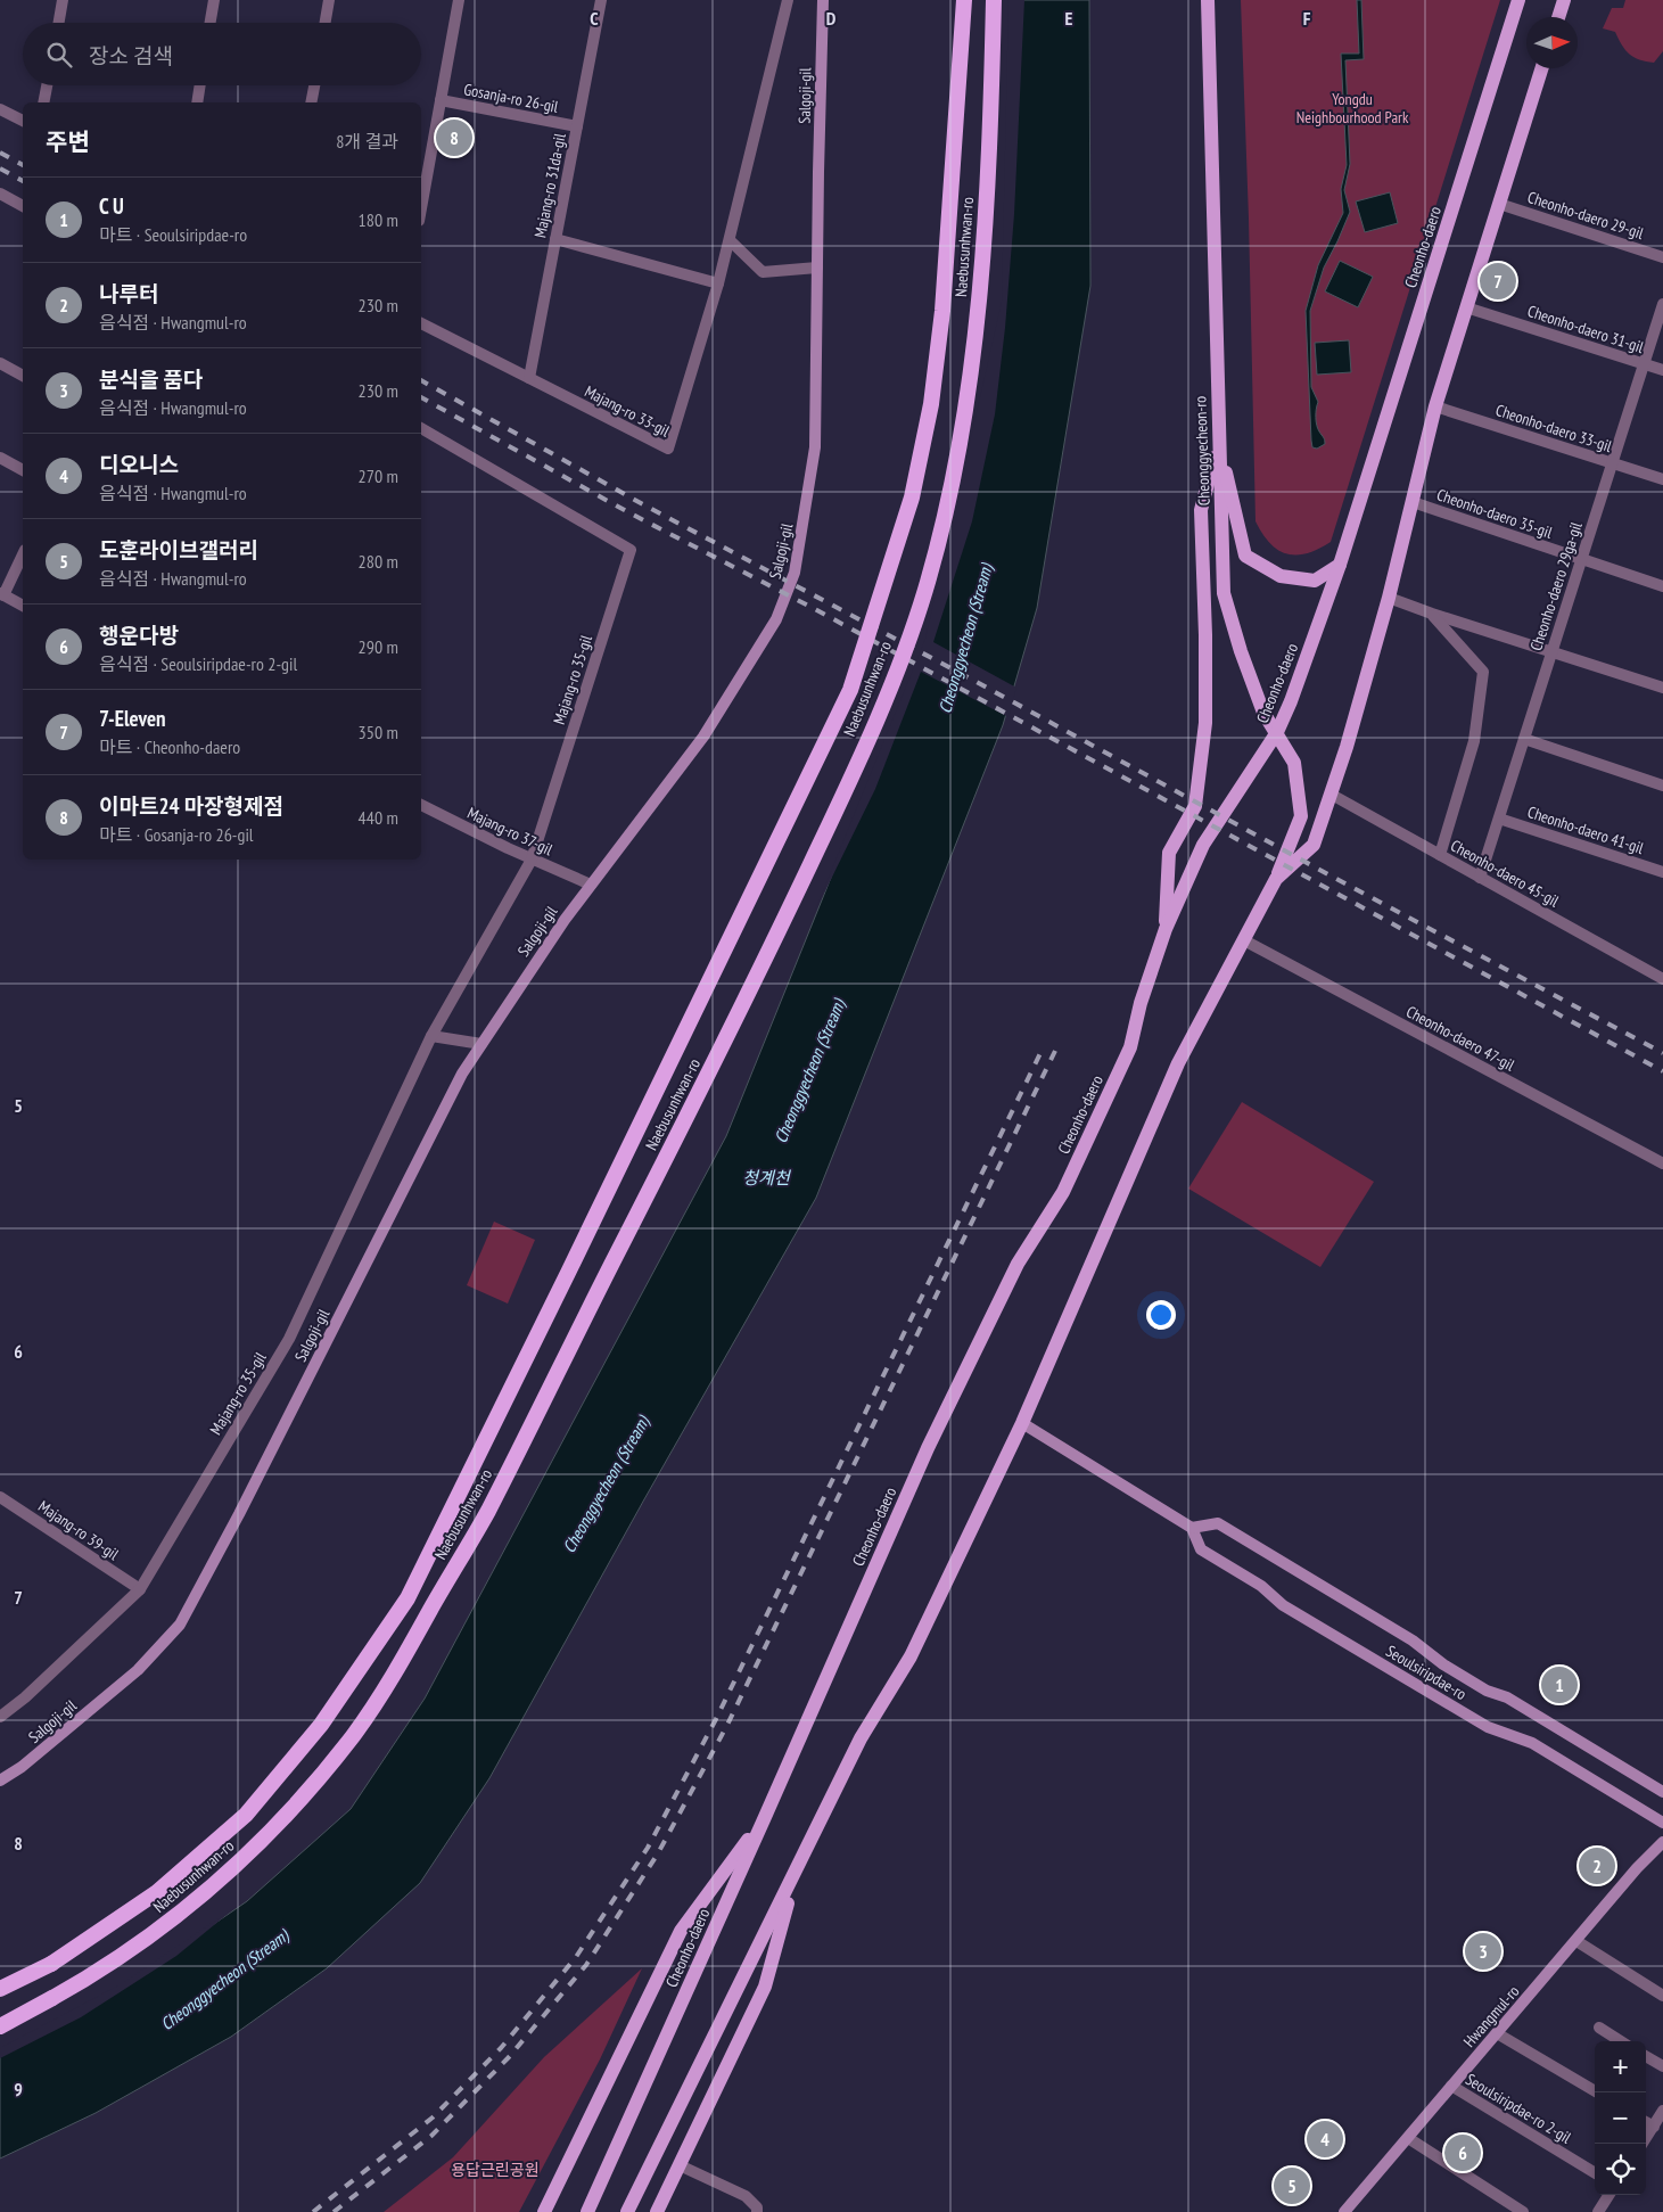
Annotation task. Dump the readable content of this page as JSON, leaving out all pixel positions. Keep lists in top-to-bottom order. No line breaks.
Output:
{"streets":{"highway":["Naebusunhwan-ro"],"main road":["Salgoji-gil","Cheonho-daero","Cheonggyecheon-ro","Seoulsiripdae-ro","Hwangmul-ro"],"street":["Gosanja-ro 26-gil","Majang-ro 31da-gil","Cheonho-daero 29-gil","Cheonho-daero 31-gil","Majang-ro 33-gil","Cheonho-daero 33-gil","Cheonho-daero 35-gil","Cheonho-daero 29ga-gil","Majang-ro 35-gil","Cheonho-daero 41-gil","Majang-ro 37-gil","Cheonho-daero 45-gil","Cheonho-daero 47-gil","Majang-ro 39-gil","Seoulsiripdae-ro 2-gil"]},"crossings":[["Salgoji-gil","Majang-ro 37-gil"],["Gosanja-ro 26-gil","Majang-ro 31da-gil"],["Majang-ro 31da-gil","Majang-ro 33-gil"],["Cheonho-daero","Cheonggyecheon-ro"],["Cheonho-daero 31-gil","Cheonho-daero 29ga-gil"],["Cheonho-daero 33-gil","Cheonho-daero 29ga-gil"],["Cheonho-daero 35-gil","Cheonho-daero 29ga-gil"],["Cheonho-daero 29ga-gil","Cheonho-daero 41-gil"],["Cheonho-daero 29ga-gil","Cheonho-daero 45-gil"],["Majang-ro 35-gil","Majang-ro 37-gil"],["Majang-ro 35-gil","Majang-ro 39-gil"],["Hwangmul-ro","Seoulsiripdae-ro 2-gil"]],"water":["Cheonggyecheon (Stream)","청계천"],"parks":["Yongdu Neighbourhood Park","용답근린공원"],"north":"right","page":{"search":"장소 검색","heading":["주변","8개 결과"],"pins":["8","7","1","2","3","4","6","5"],"list":[{"mark":"1","name":"C U","note":"마트 · Seoulsiripdae-ro","value":"180 m"},{"mark":"2","name":"나루터","note":"음식점 · Hwangmul-ro","value":"230 m"},{"mark":"3","name":"분식을 품다","note":"음식점 · Hwangmul-ro","value":"230 m"},{"mark":"4","name":"디오니스","note":"음식점 · Hwangmul-ro","value":"270 m"},{"mark":"5","name":"도훈라이브갤러리","note":"음식점 · Hwangmul-ro","value":"280 m"},{"mark":"6","name":"행운다방","note":"음식점 · Seoulsiripdae-ro 2-gil","value":"290 m"},{"mark":"7","name":"7-Eleven","note":"마트 · Cheonho-daero","value":"350 m"},{"mark":"8","name":"이마트24 마장형제점","note":"마트 · Gosanja-ro 26-gil","value":"440 m"}],"map_buttons":["+","−"]},"grid":{"columns":["C","D","E","F"],"rows":["5","6","7","8","9"]}}
